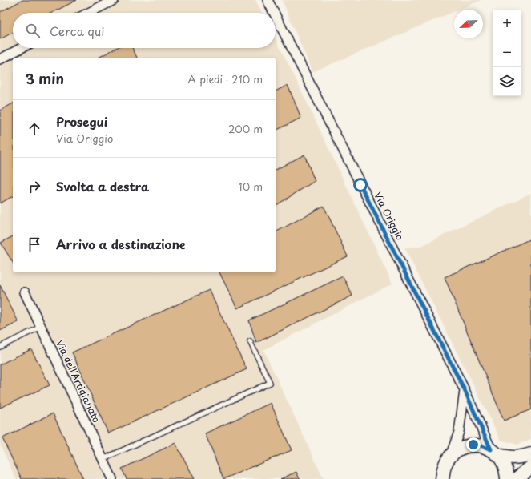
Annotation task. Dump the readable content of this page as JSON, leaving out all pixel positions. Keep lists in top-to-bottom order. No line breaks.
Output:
{"streets":{"street":["Via Origgio","Via dell'Artigianato"]},"north":"bottom left","page":{"map_buttons":["+","−"],"search":"Cerca qui","heading":["3 min","A piedi · 210 m"],"list":[["Prosegui","Via Origgio","200 m"],["Svolta a destra","10 m"],"Arrivo a destinazione"]}}
